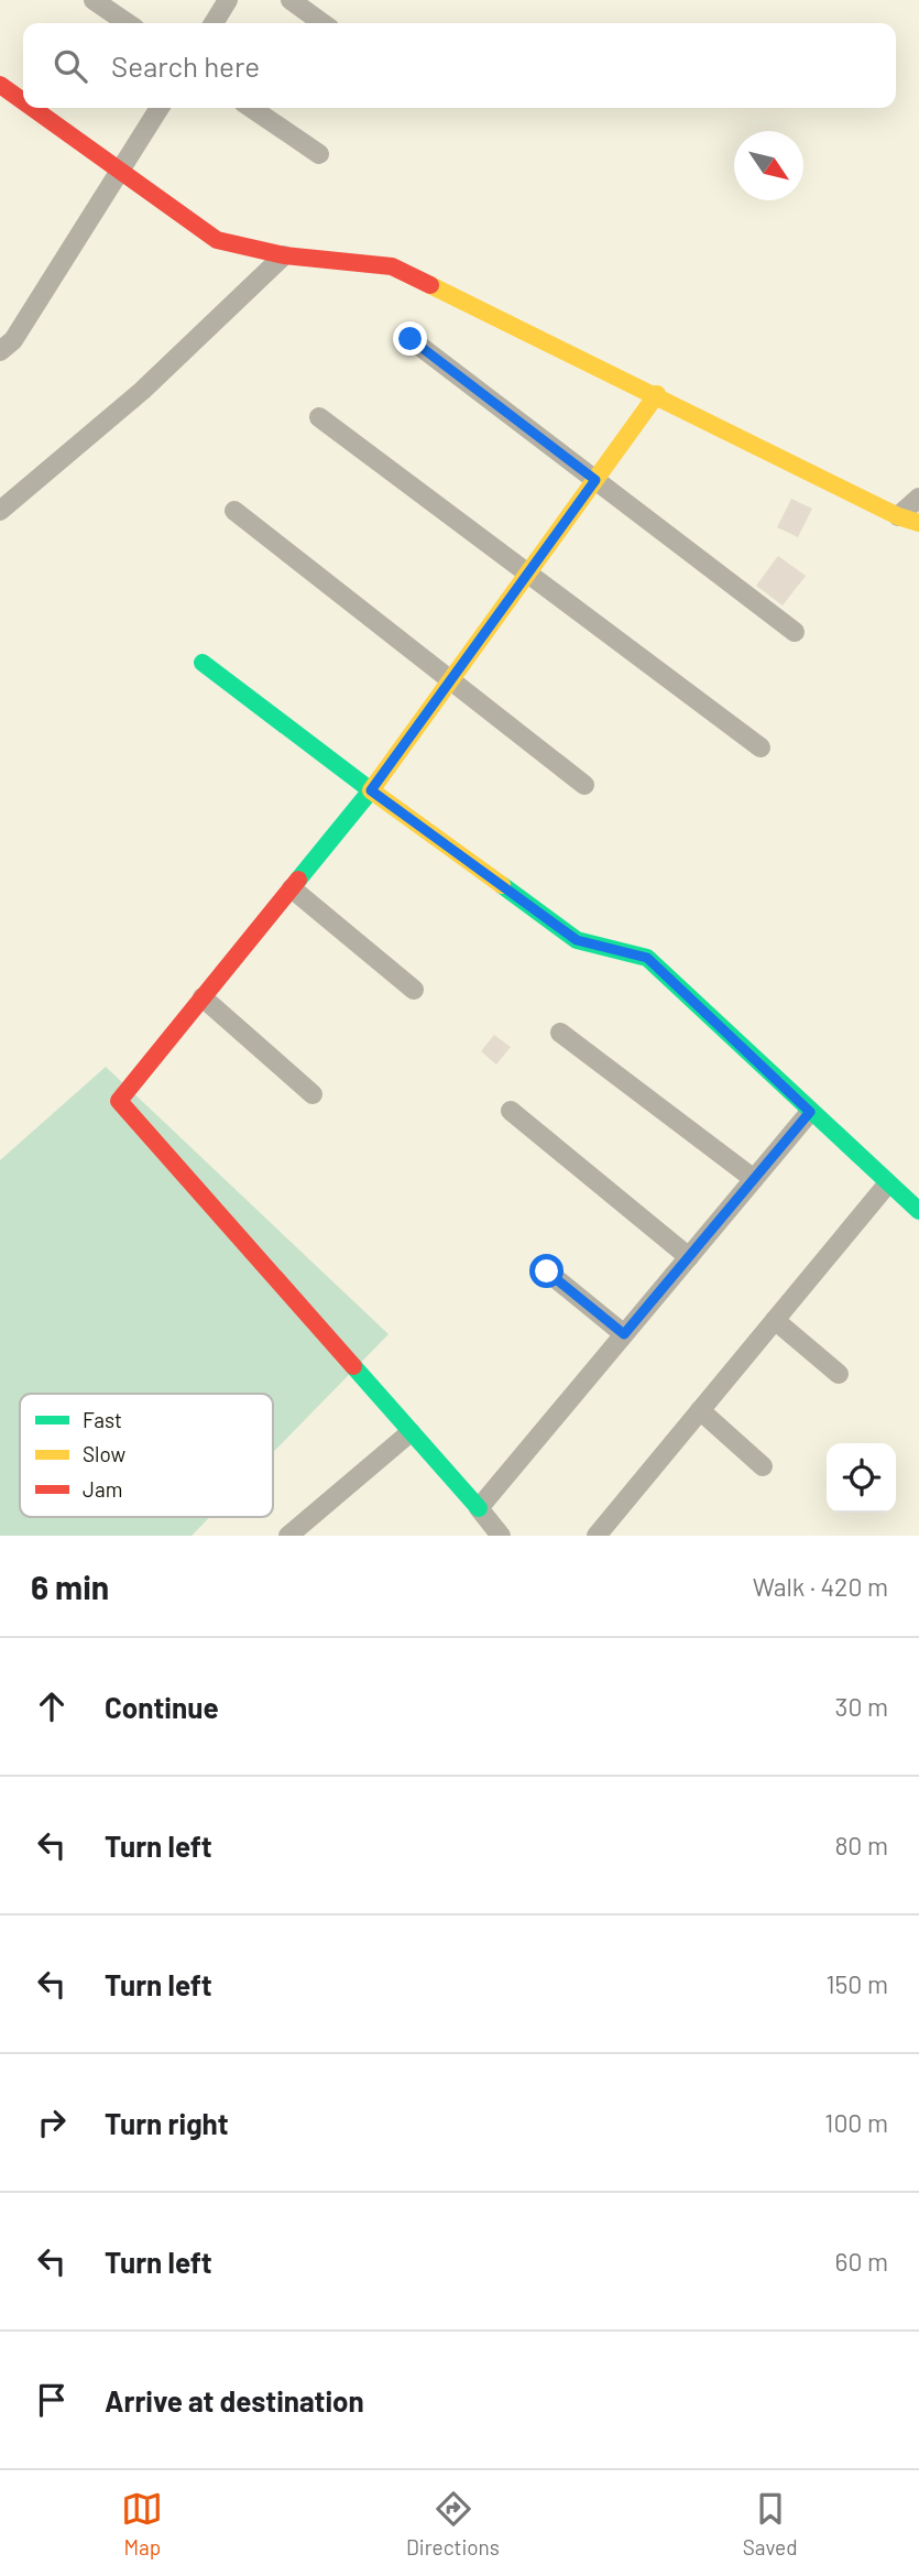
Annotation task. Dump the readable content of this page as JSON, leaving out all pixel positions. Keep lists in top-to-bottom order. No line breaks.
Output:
{"legend":["Fast","Slow","Jam"],"north":"bottom right","page":{"search":"Search here","heading":["6 min","Walk · 420 m"],"list":[["Continue","30 m"],["Turn left","80 m"],["Turn left","150 m"],["Turn right","100 m"],["Turn left","60 m"],"Arrive at destination"],"nav":["Map","Directions","Saved"]}}
